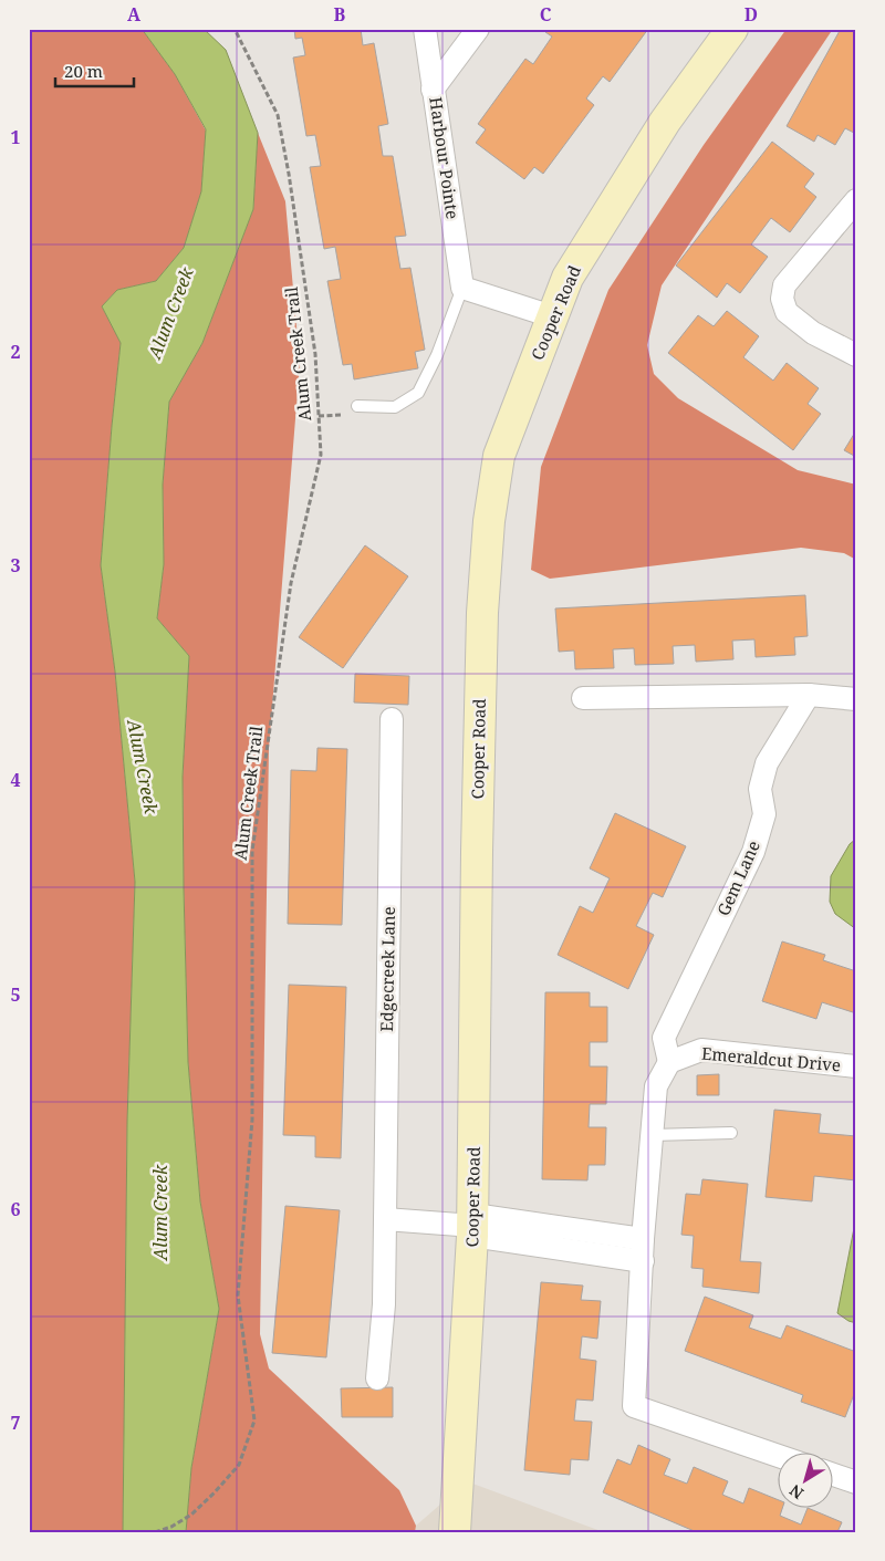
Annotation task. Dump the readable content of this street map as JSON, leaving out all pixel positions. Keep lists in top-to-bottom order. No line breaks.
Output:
{"streets":{"street":["Harbour Pointe","Cooper Road","Gem Lane","Edgecreek Lane","Emeraldcut Drive"],"path":["Alum Creek Trail"]},"crossings":[["Gem Lane","Emeraldcut Drive"]],"water":["Alum Creek"],"scale_bar":"20 m","north":"bottom left","grid":{"columns":["A","B","C","D"],"rows":["1","2","3","4","5","6","7"]}}
